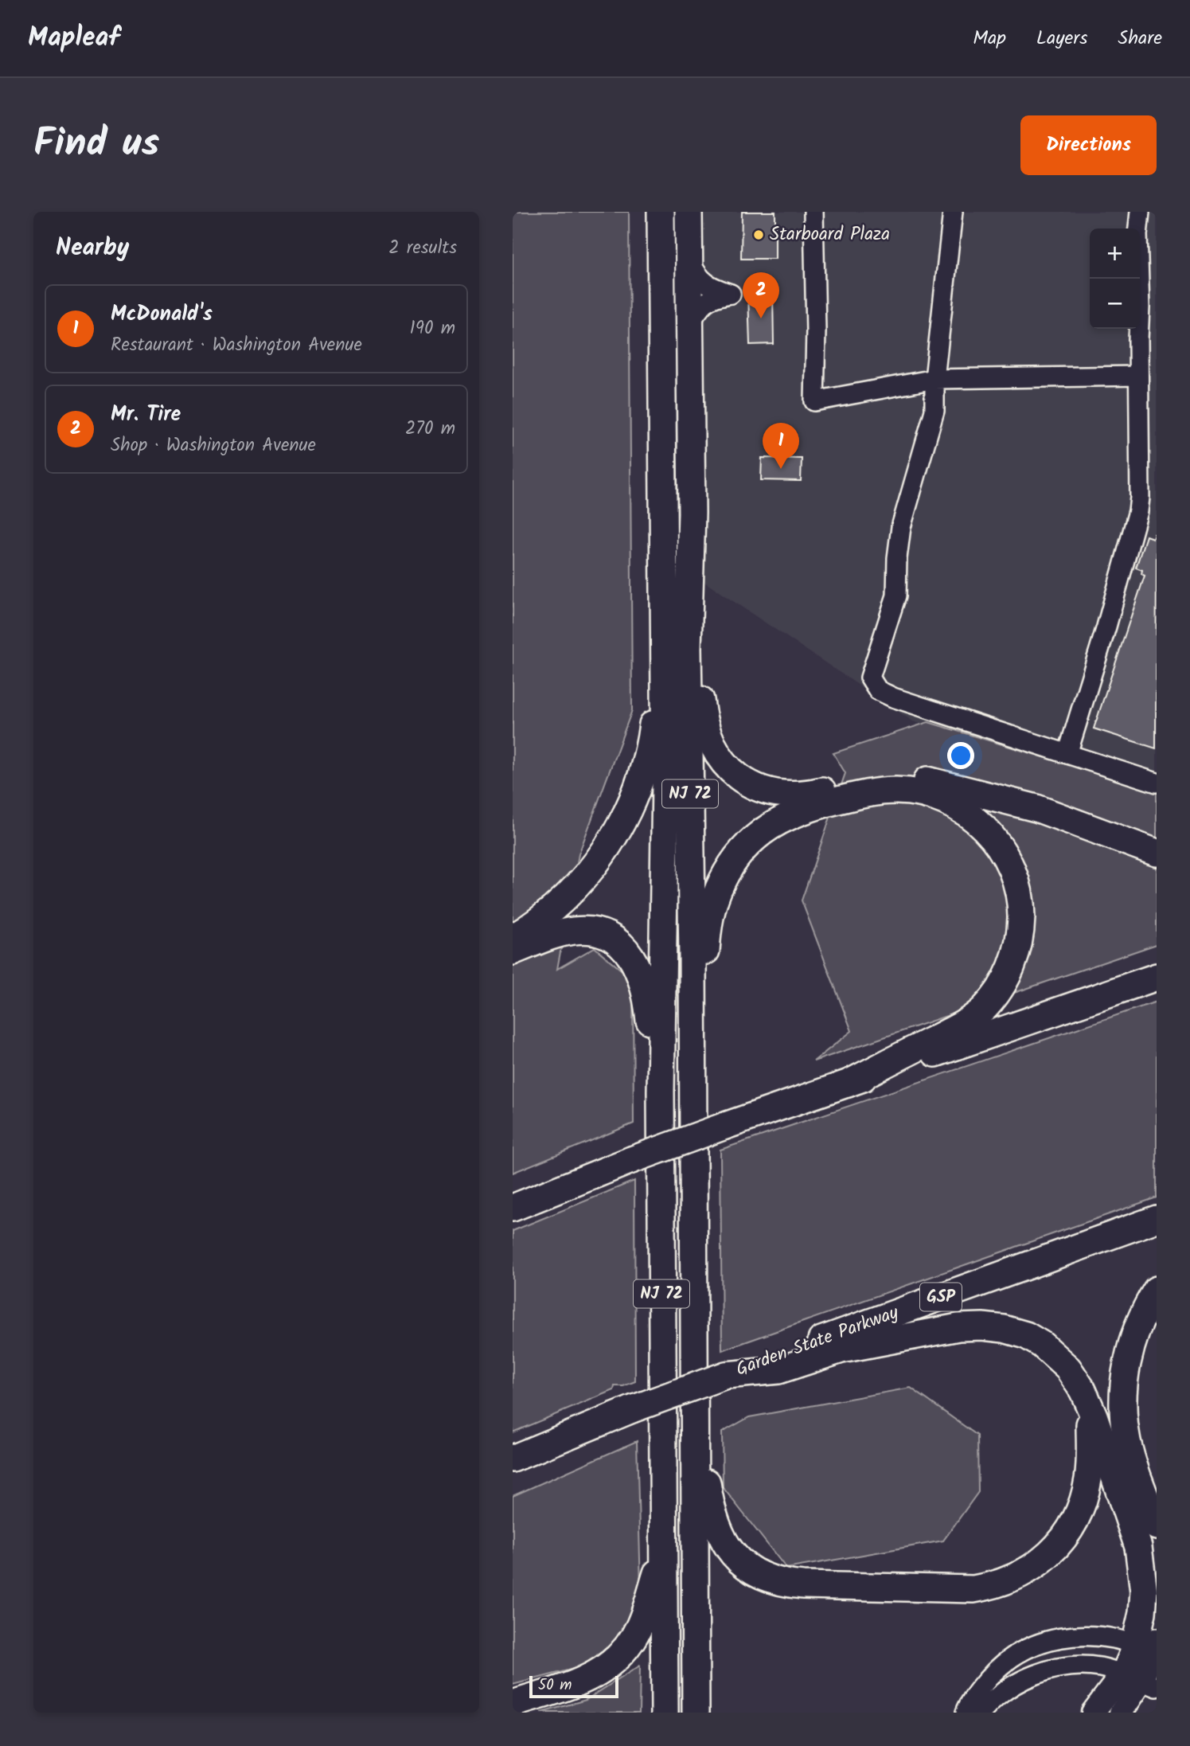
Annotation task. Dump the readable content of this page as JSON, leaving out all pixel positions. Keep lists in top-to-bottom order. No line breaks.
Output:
{"streets":{"highway":["NJ 72","GSP","Garden State Parkway"]},"places":["Starboard Plaza"],"scale_bar":"50 m","page":{"header":"Mapleaf","nav":["Map","Layers","Share"],"title":"Find us","buttons":"Directions","heading":["Nearby","2 results"],"map_buttons":["+","−"],"pins":["2","1"],"list":[{"mark":"1","name":"McDonald's","note":"Restaurant · Washington Avenue","value":"190 m"},{"mark":"2","name":"Mr. Tire","note":"Shop · Washington Avenue","value":"270 m"}],"scale":"50 m"}}
